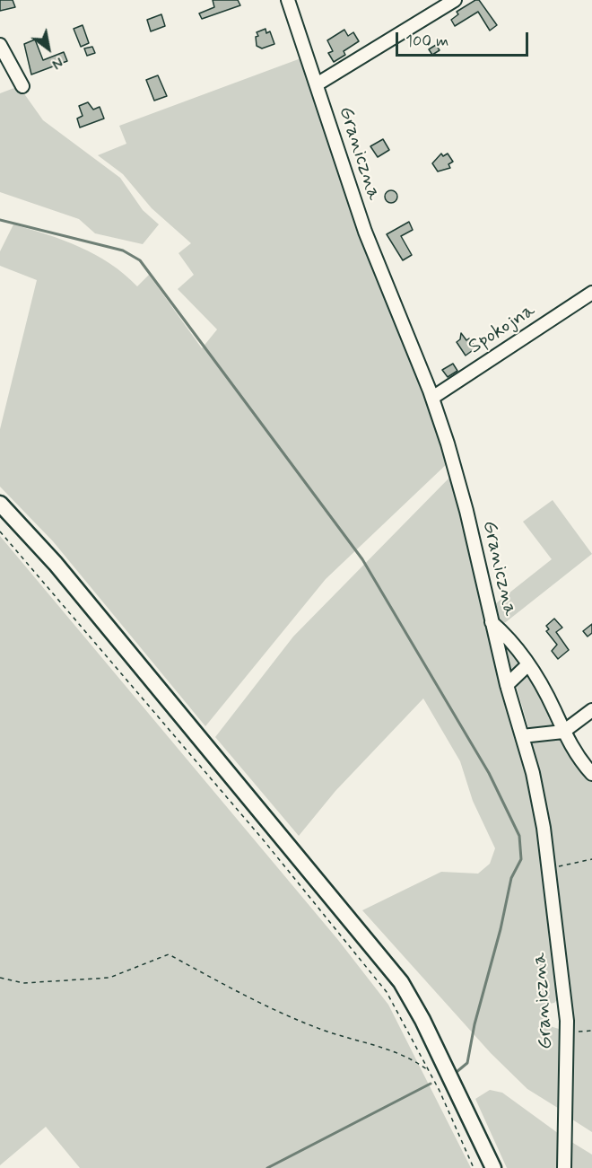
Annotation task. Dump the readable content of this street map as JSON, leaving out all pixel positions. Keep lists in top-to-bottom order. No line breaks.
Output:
{"streets":{"street":["Graniczna","Spokojna"]},"crossings":[["Graniczna","Spokojna"]],"scale_bar":"100 m","north":"bottom right"}
